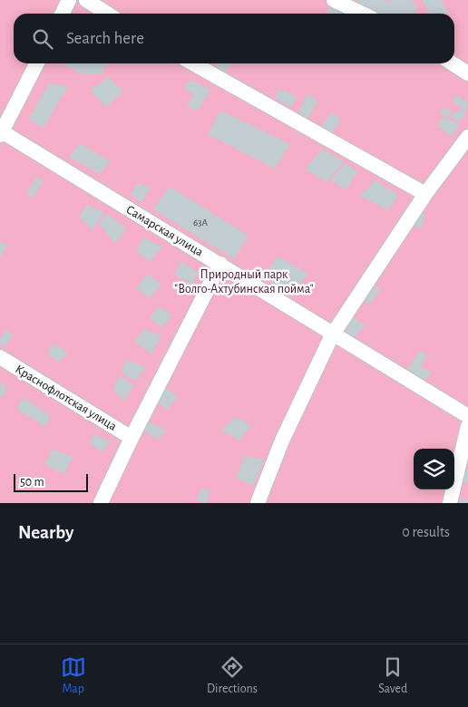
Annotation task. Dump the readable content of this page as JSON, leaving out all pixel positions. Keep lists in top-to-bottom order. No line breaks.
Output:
{"streets":{"street":["Самарская улица","Краснофлотская улица"]},"parks":["Природный парк \"Волго-Ахтубинская пойма\""],"house_numbers":["63А"],"scale_bar":"50 m","page":{"search":"Search here","scale":"50 m","heading":["Nearby","0 results"],"nav":["Map","Directions","Saved"]}}
